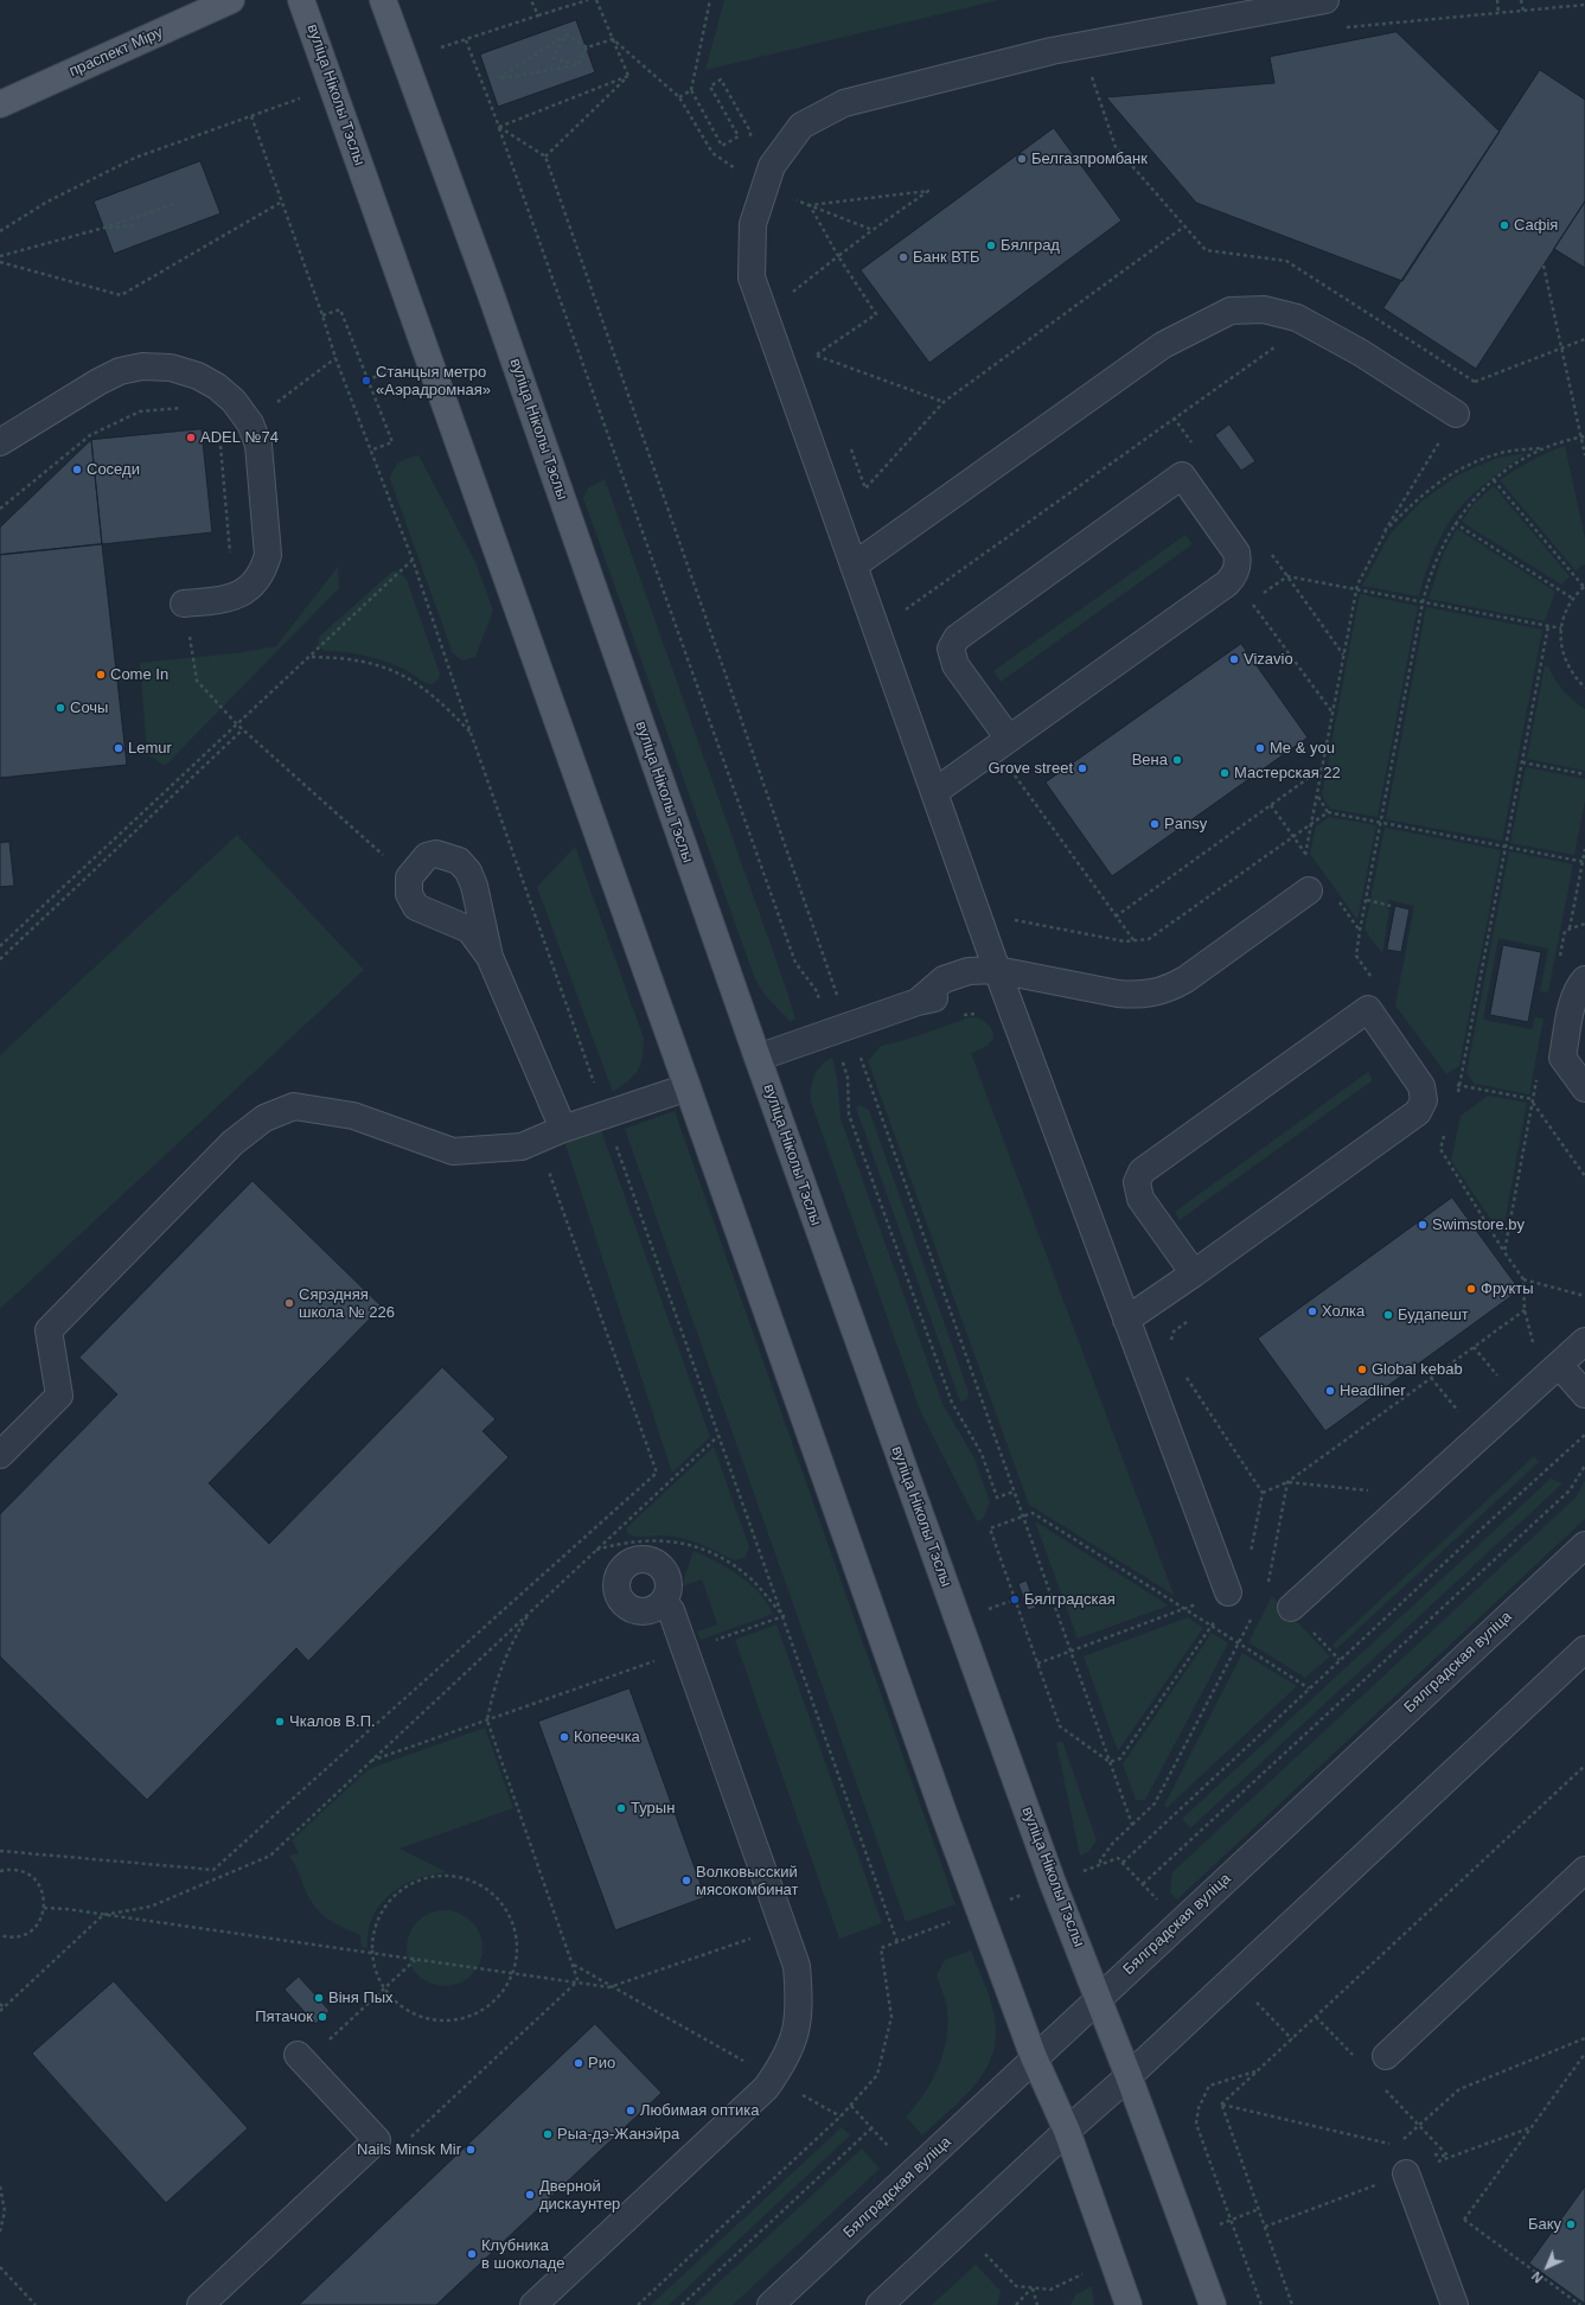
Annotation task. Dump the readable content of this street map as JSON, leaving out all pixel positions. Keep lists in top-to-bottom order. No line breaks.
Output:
{"streets":{"main road":["праспект Міру","вуліца Ніколы Тэслы"],"street":["Бялградская вуліца"]},"crossings":[["вуліца Ніколы Тэслы","Бялградская вуліца"]],"places":["Белгазпромбанк","Сафія","Бялград","Банк ВТБ","Станцыя метро «Аэрадромная»","ADEL №74","Соседи","Vizavio","Come In","Сочы","Lemur","Me & you","Вена","Grove street","Мастерская 22","Pansy","Swimstore.by","Фрукты","Сярэдняя школа № 226","Холка","Будапешт","Global kebab","Headliner","Бялградская","Чкалов В.П.","Копеечка","Турын","Волковысский мясокомбинат","Віня Пых","Пятачок","Рио","Любимая оптика","Рыа-дэ-Жанэйра","Nails Minsk Mir","Дверной дискаунтер","Баку","Клубника в шоколаде"],"north":"bottom left"}
